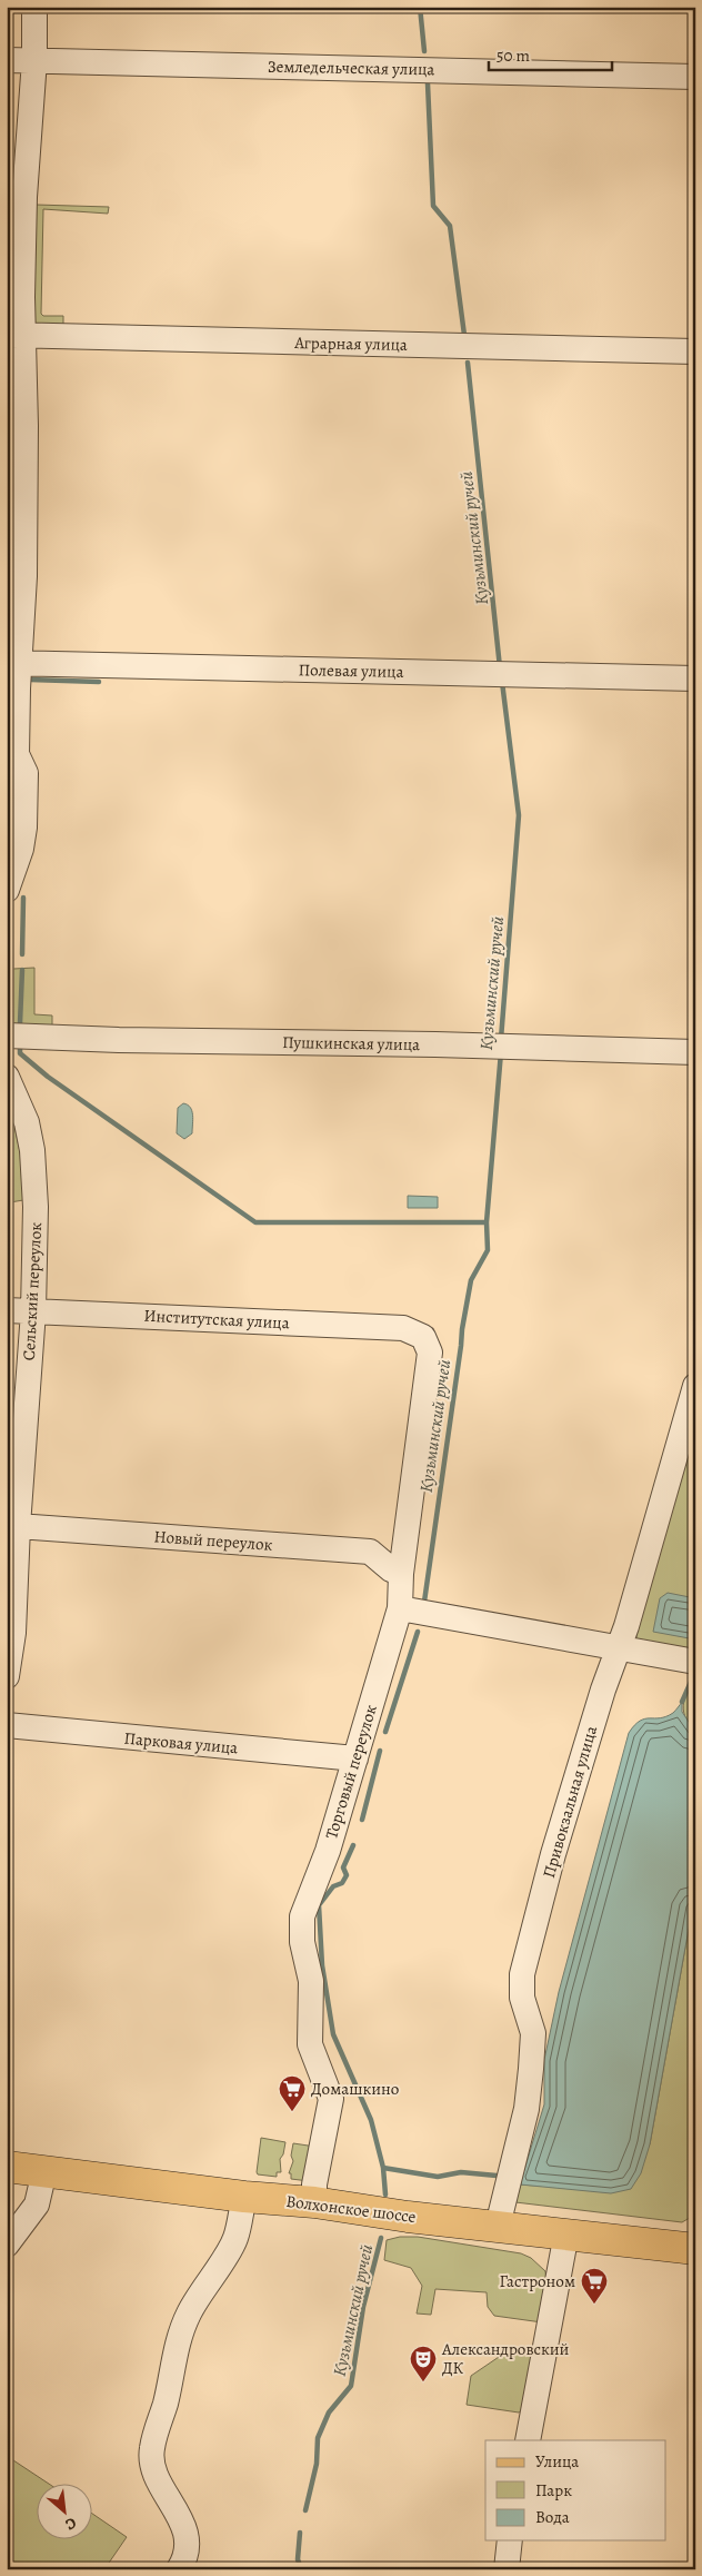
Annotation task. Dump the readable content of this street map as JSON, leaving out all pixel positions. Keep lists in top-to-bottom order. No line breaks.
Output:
{"streets":{"main road":["Волхонское шоссе"],"street":["Земледельческая улица","Аграрная улица","Полевая улица","Пушкинская улица","Сельский переулок","Институтская улица","Новый переулок","Парковая улица","Торговый переулок","Привокзальная улица"]},"crossings":[["Сельский переулок","Институтская улица"],["Сельский переулок","Новый переулок"],["Институтская улица","Торговый переулок"],["Новый переулок","Торговый переулок"],["Парковая улица","Торговый переулок"],["Торговый переулок","Волхонское шоссе"],["Привокзальная улица","Волхонское шоссе"]],"water":["Кузьминский ручей"],"places":{"supermarket":["Домашкино","Гастроном"],"theatre":["Александровский ДК"]},"legend":["Улица","Парк","Вода"],"scale_bar":"50 m","north":"bottom right"}
